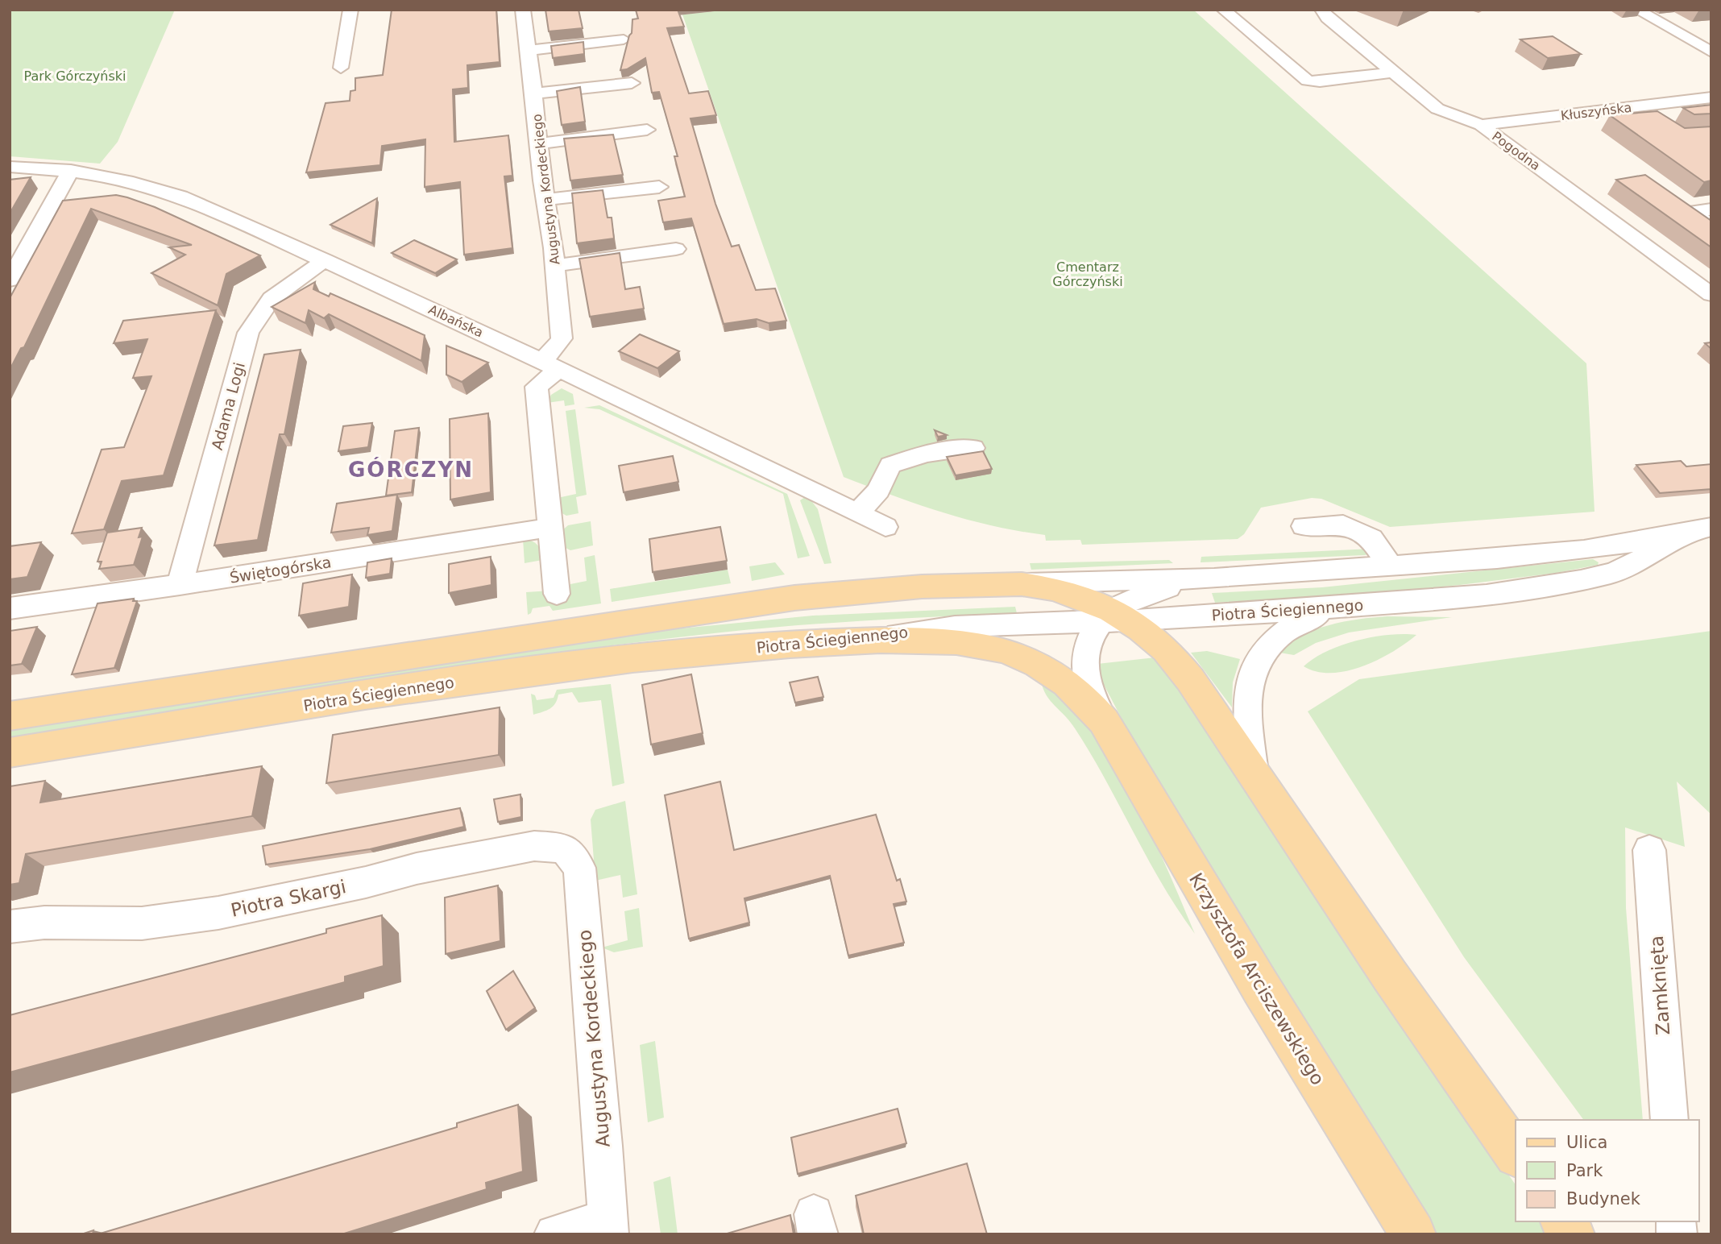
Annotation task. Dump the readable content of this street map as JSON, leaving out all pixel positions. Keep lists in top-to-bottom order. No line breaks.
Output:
{"streets":{"main road":["Piotra Ściegiennego","Krzysztofa Arciszewskiego"],"street":["Kłuszyńska","Pogodna","Augustyna Kordeckiego","Albańska","Adama Logi","Świętogórska","Piotra Skargi","Zamknięta"]},"crossings":[["Kłuszyńska","Pogodna"],["Augustyna Kordeckiego","Albańska"],["Augustyna Kordeckiego","Świętogórska"],["Augustyna Kordeckiego","Piotra Skargi"],["Albańska","Adama Logi"],["Adama Logi","Świętogórska"],["Piotra Ściegiennego","Krzysztofa Arciszewskiego"]],"districts":["GÓRCZYN"],"parks":["Park Górczyński","Cmentarz Górczyński"],"legend":["Ulica","Park","Budynek"]}
